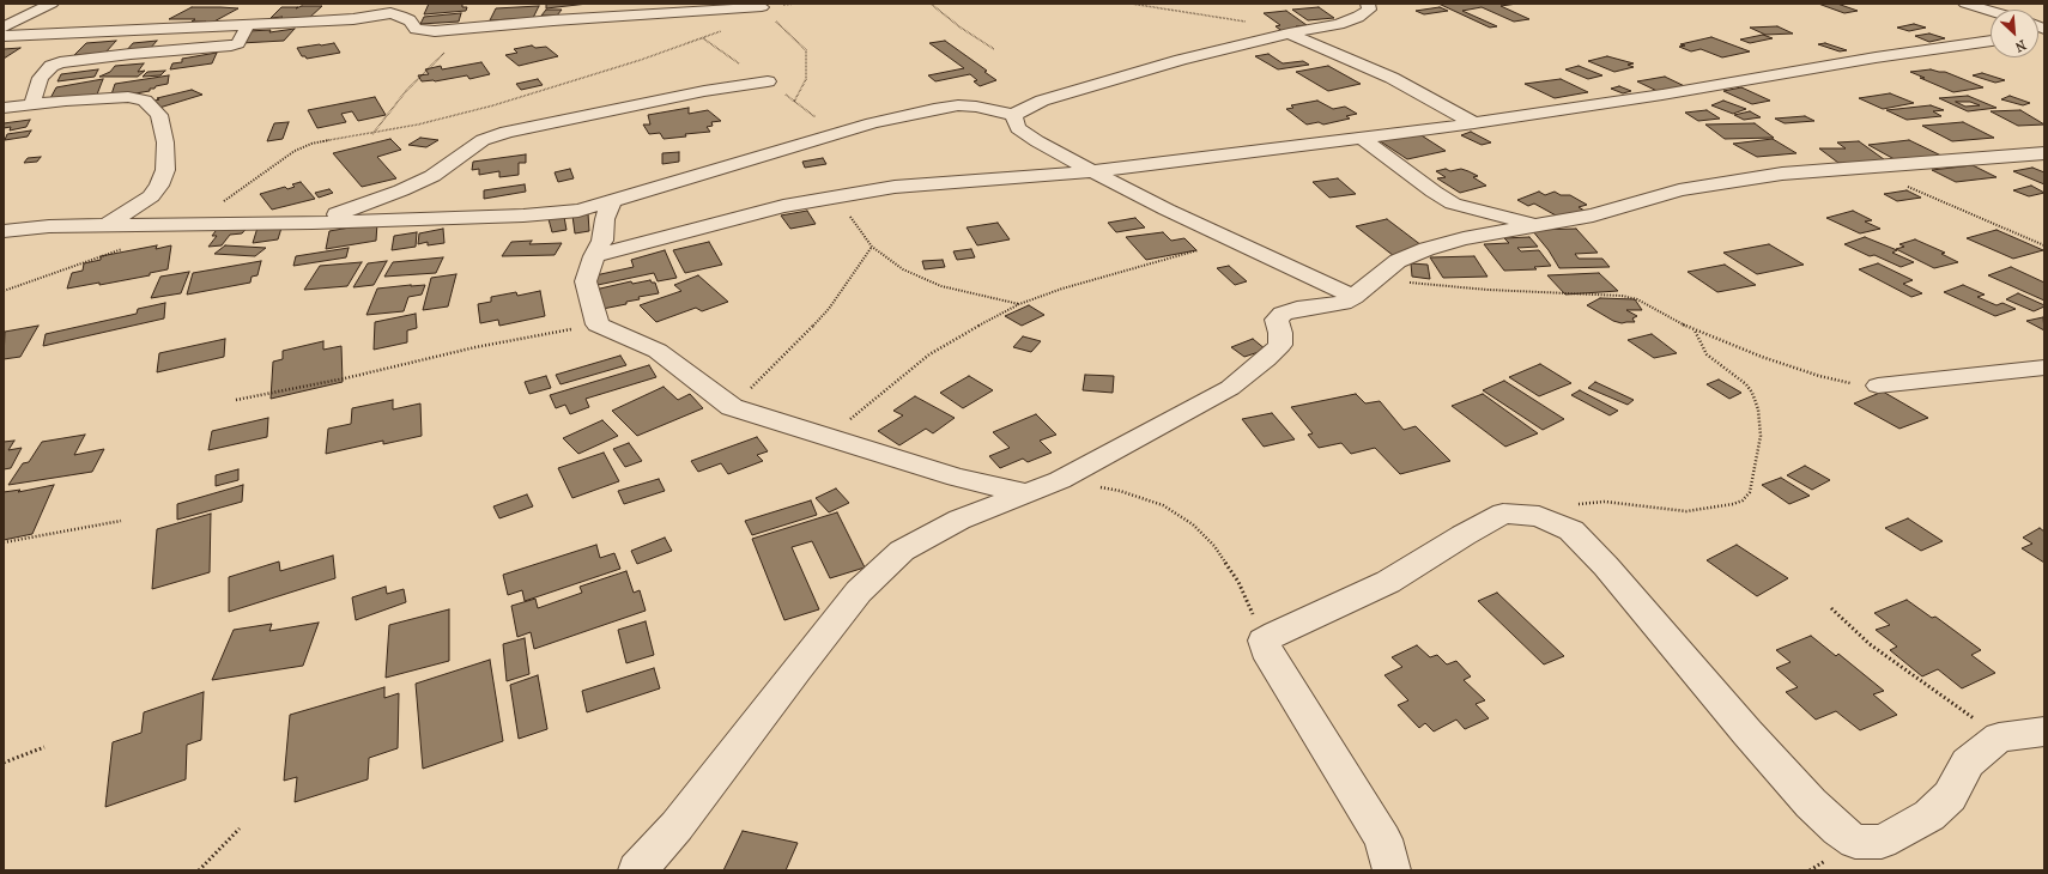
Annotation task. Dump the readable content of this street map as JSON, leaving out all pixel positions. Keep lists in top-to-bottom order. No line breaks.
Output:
{"north":"bottom right"}
